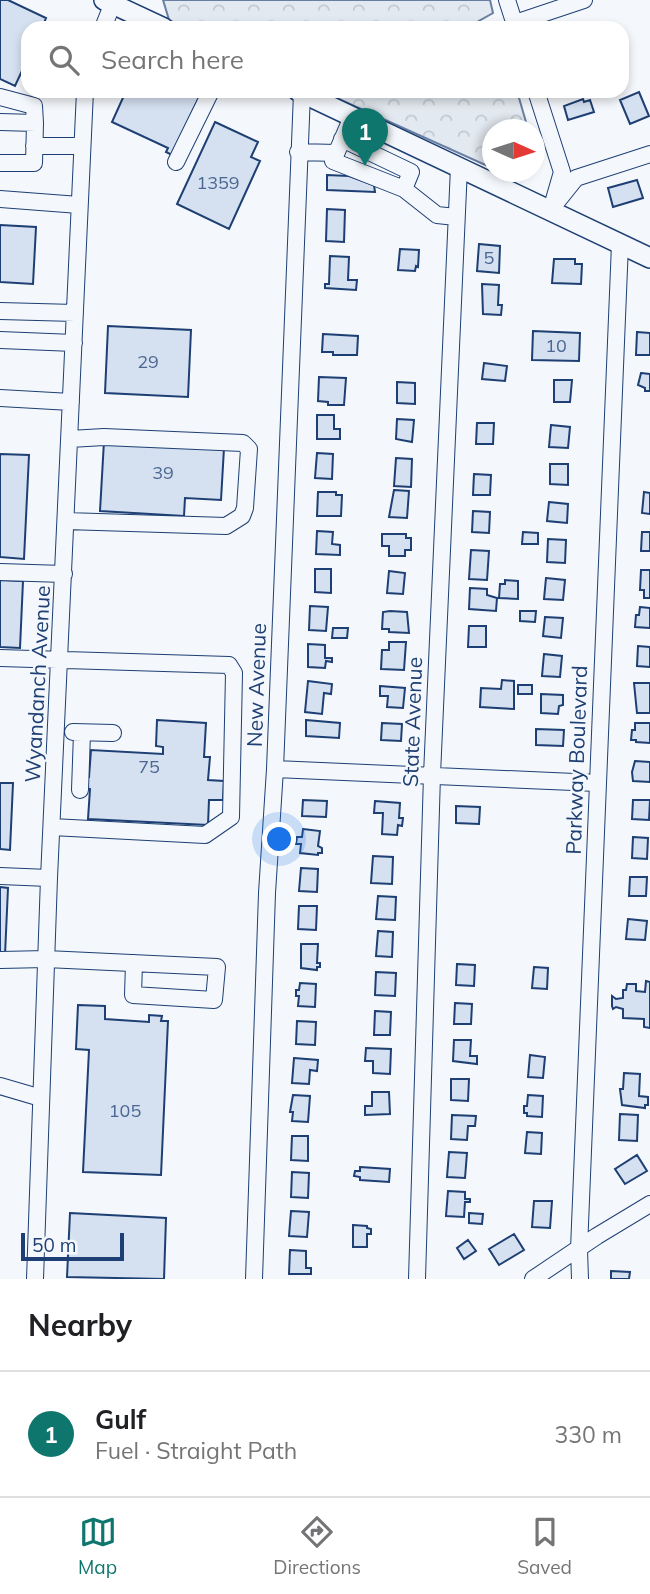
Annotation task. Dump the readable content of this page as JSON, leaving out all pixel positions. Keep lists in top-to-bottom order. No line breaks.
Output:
{"streets":{"street":["Wyandanch Avenue","New Avenue","State Avenue","Parkway Boulevard"]},"house_numbers":["1359","5","10","29","39","75","105"],"scale_bar":"50 m","north":"right","page":{"search":"Search here","pins":"1","scale":"50 m","heading":"Nearby","list":[{"mark":"1","name":"Gulf","note":"Fuel · Straight Path","value":"330 m"}],"nav":["Map","Directions","Saved"]}}
